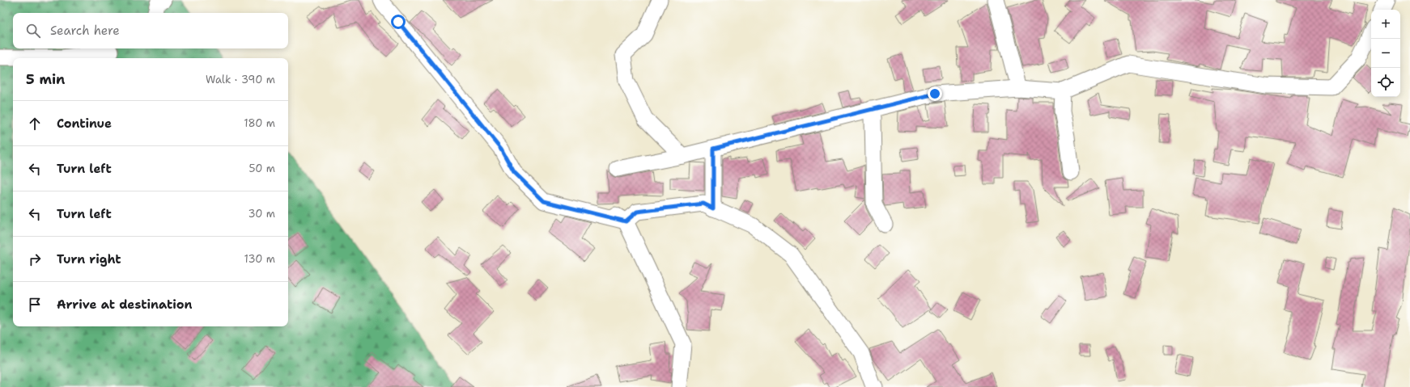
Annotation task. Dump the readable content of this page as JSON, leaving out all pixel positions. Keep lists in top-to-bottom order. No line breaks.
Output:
{"page":{"map_buttons":["+","−"],"search":"Search here","heading":["5 min","Walk · 390 m"],"list":[["Continue","180 m"],["Turn left","50 m"],["Turn left","30 m"],["Turn right","130 m"],"Arrive at destination"]}}
